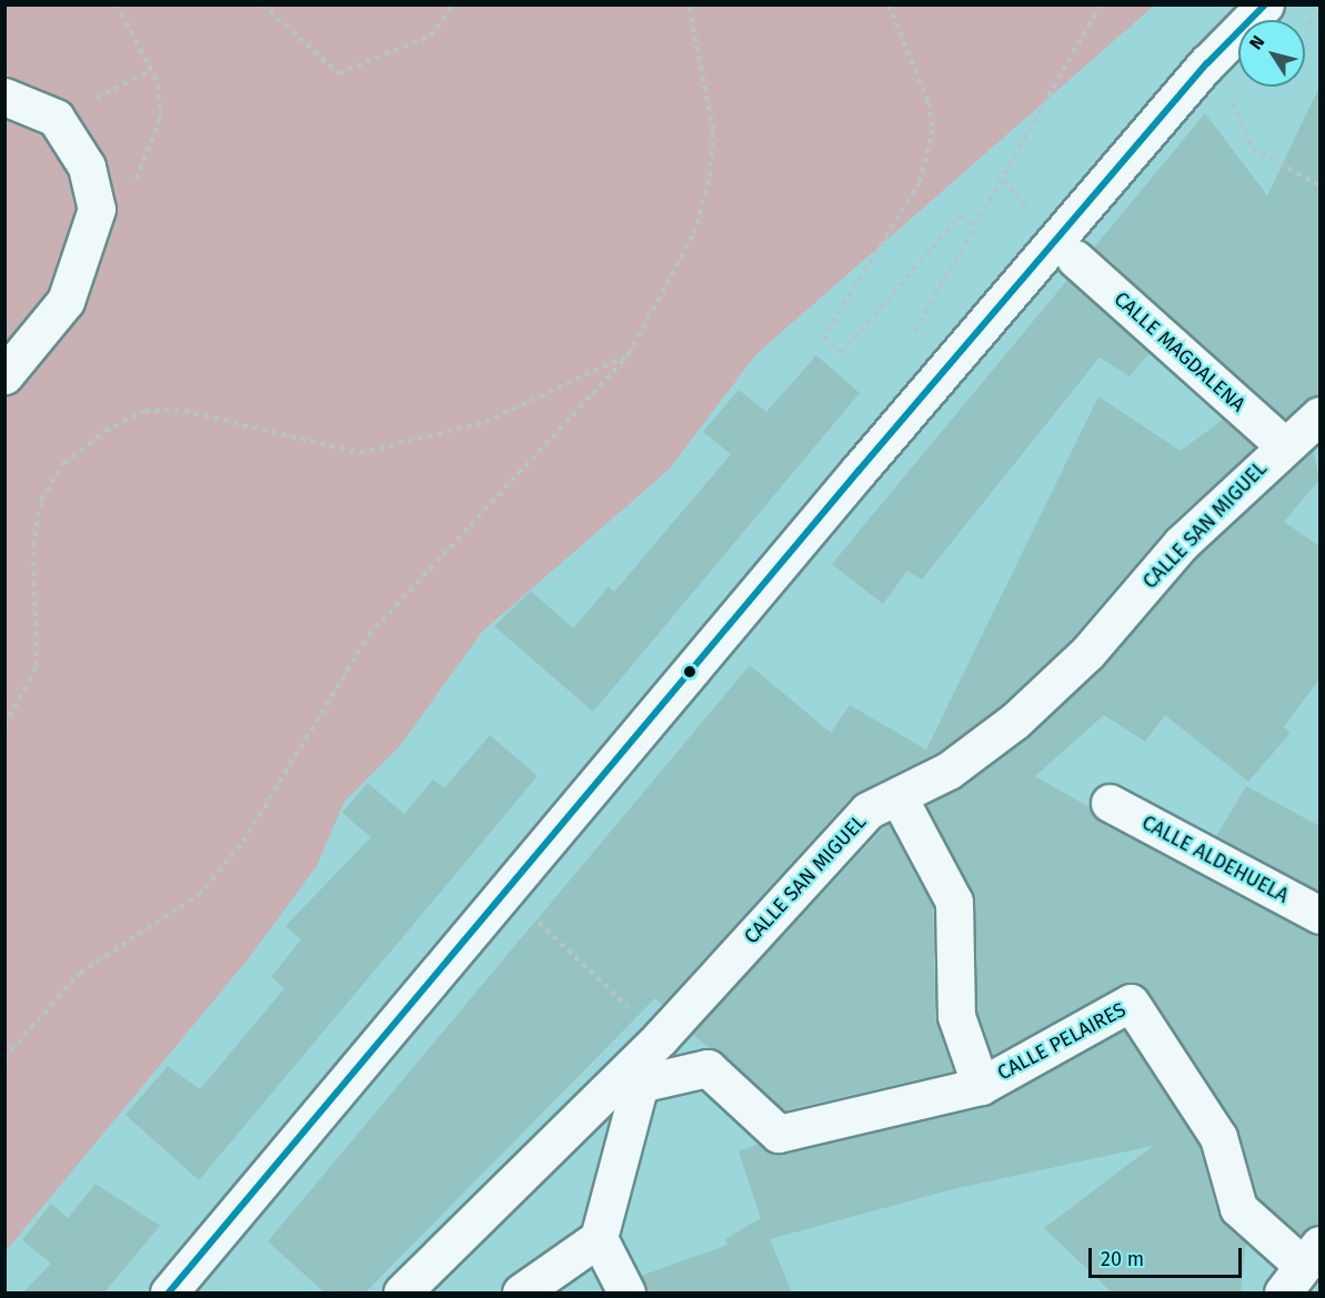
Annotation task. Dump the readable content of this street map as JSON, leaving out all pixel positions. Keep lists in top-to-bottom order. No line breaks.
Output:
{"streets":{"street":["CALLE MAGDALENA","CALLE SAN MIGUEL","CALLE ALDEHUELA","CALLE PELAIRES"]},"crossings":[["CALLE MAGDALENA","CALLE SAN MIGUEL"]],"scale_bar":"20 m","north":"top left"}
